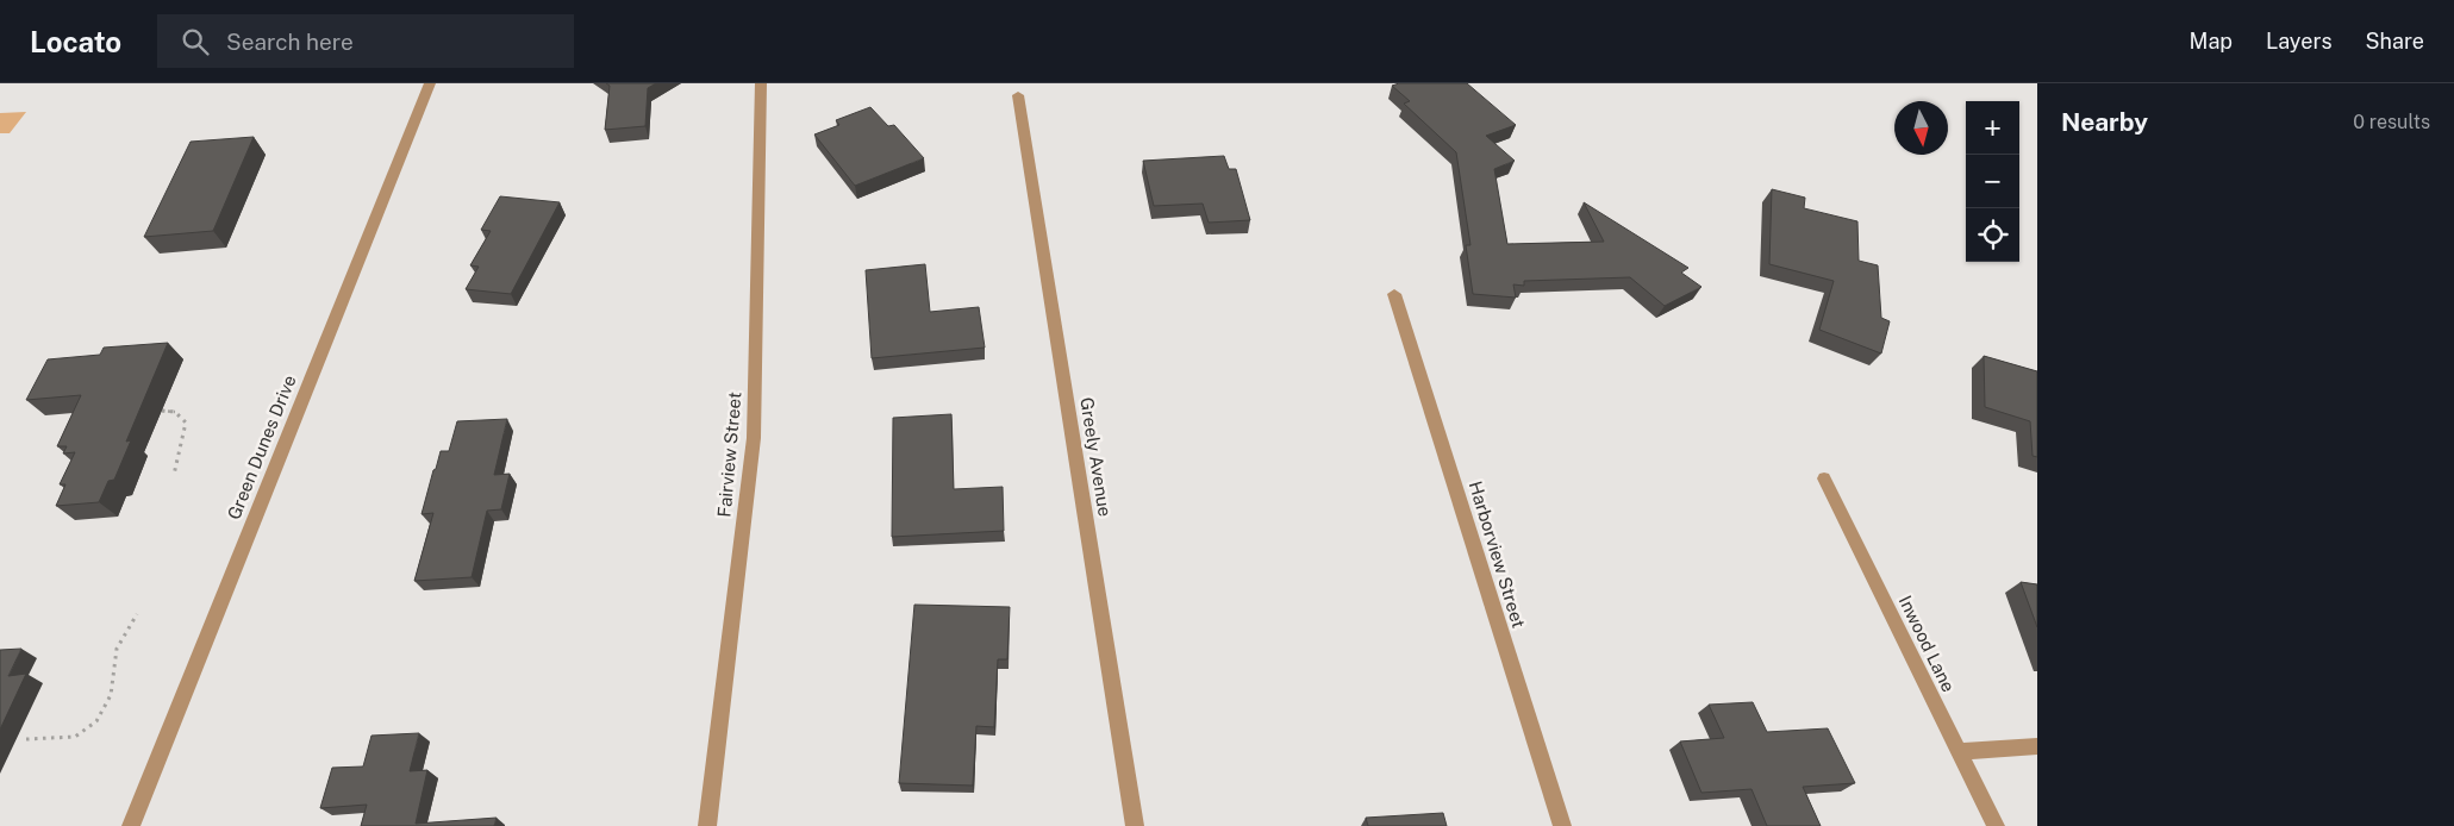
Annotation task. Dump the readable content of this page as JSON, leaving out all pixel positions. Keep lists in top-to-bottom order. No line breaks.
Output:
{"streets":{"street":["Green Dunes Drive","Fairview Street","Greely Avenue","Harborview Street","Inwood Lane"]},"north":"bottom","page":{"header":"Locato","search":"Search here","nav":["Map","Layers","Share"],"heading":["Nearby","0 results"],"map_buttons":["+","−"]}}
